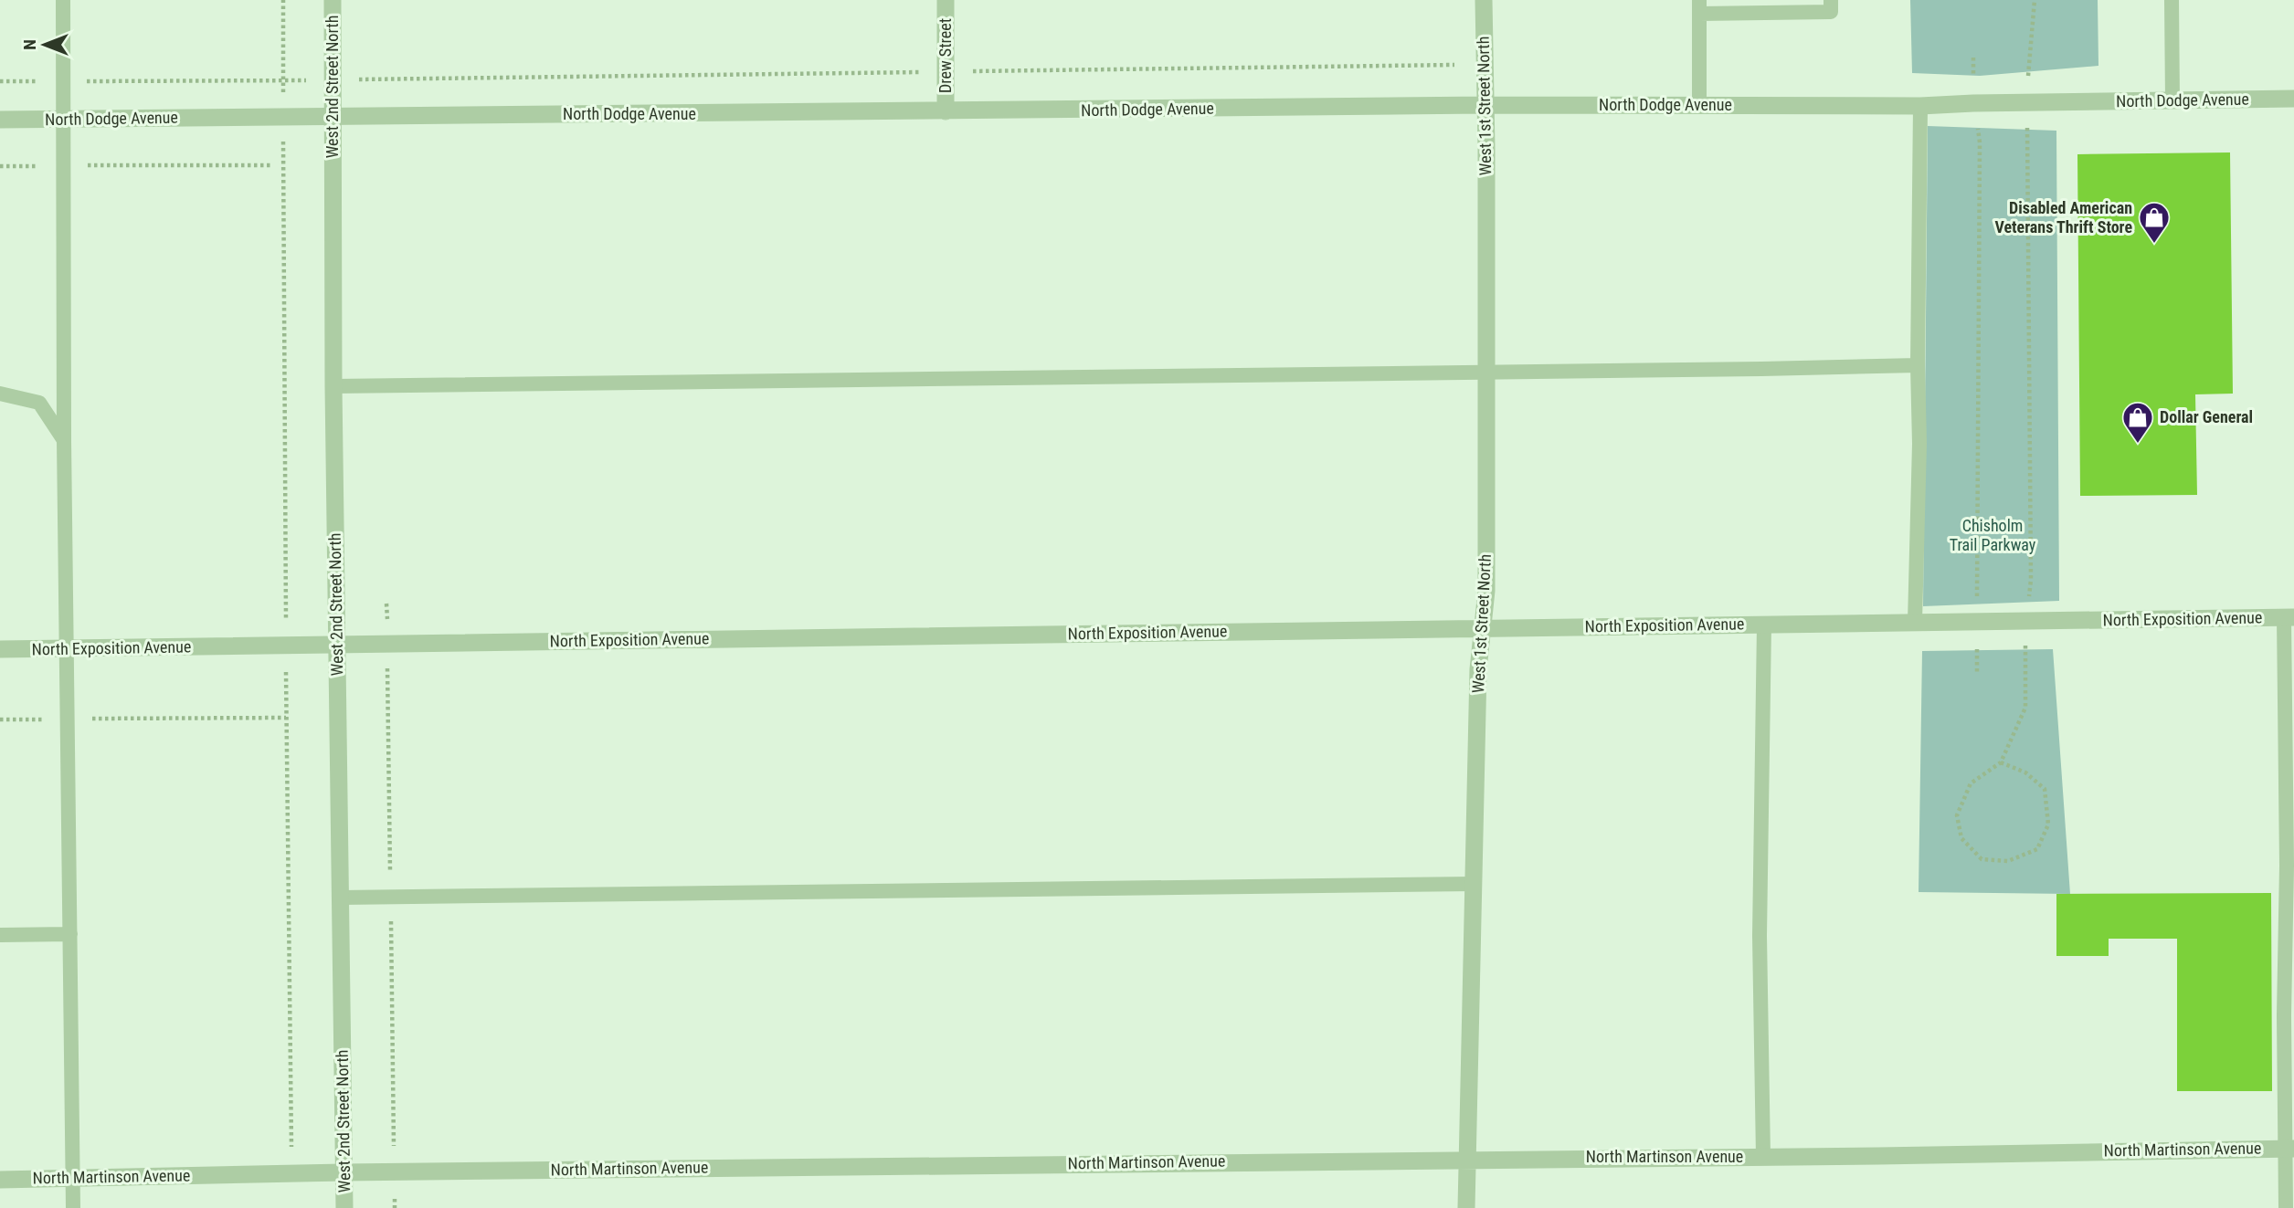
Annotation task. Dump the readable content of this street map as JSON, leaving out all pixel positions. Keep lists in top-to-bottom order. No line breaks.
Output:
{"streets":{"street":["Drew Street","West 2nd Street North","North Dodge Avenue","West 1st Street North","North Exposition Avenue","North Martinson Avenue"]},"crossings":[["Drew Street","North Dodge Avenue"],["West 2nd Street North","North Dodge Avenue"],["West 2nd Street North","North Exposition Avenue"],["West 2nd Street North","North Martinson Avenue"],["North Dodge Avenue","West 1st Street North"],["West 1st Street North","North Exposition Avenue"],["West 1st Street North","North Martinson Avenue"]],"parks":["Chisholm Trail Parkway"],"places":{"shop":["Disabled American Veterans Thrift Store","Dollar General"]},"north":"left"}
